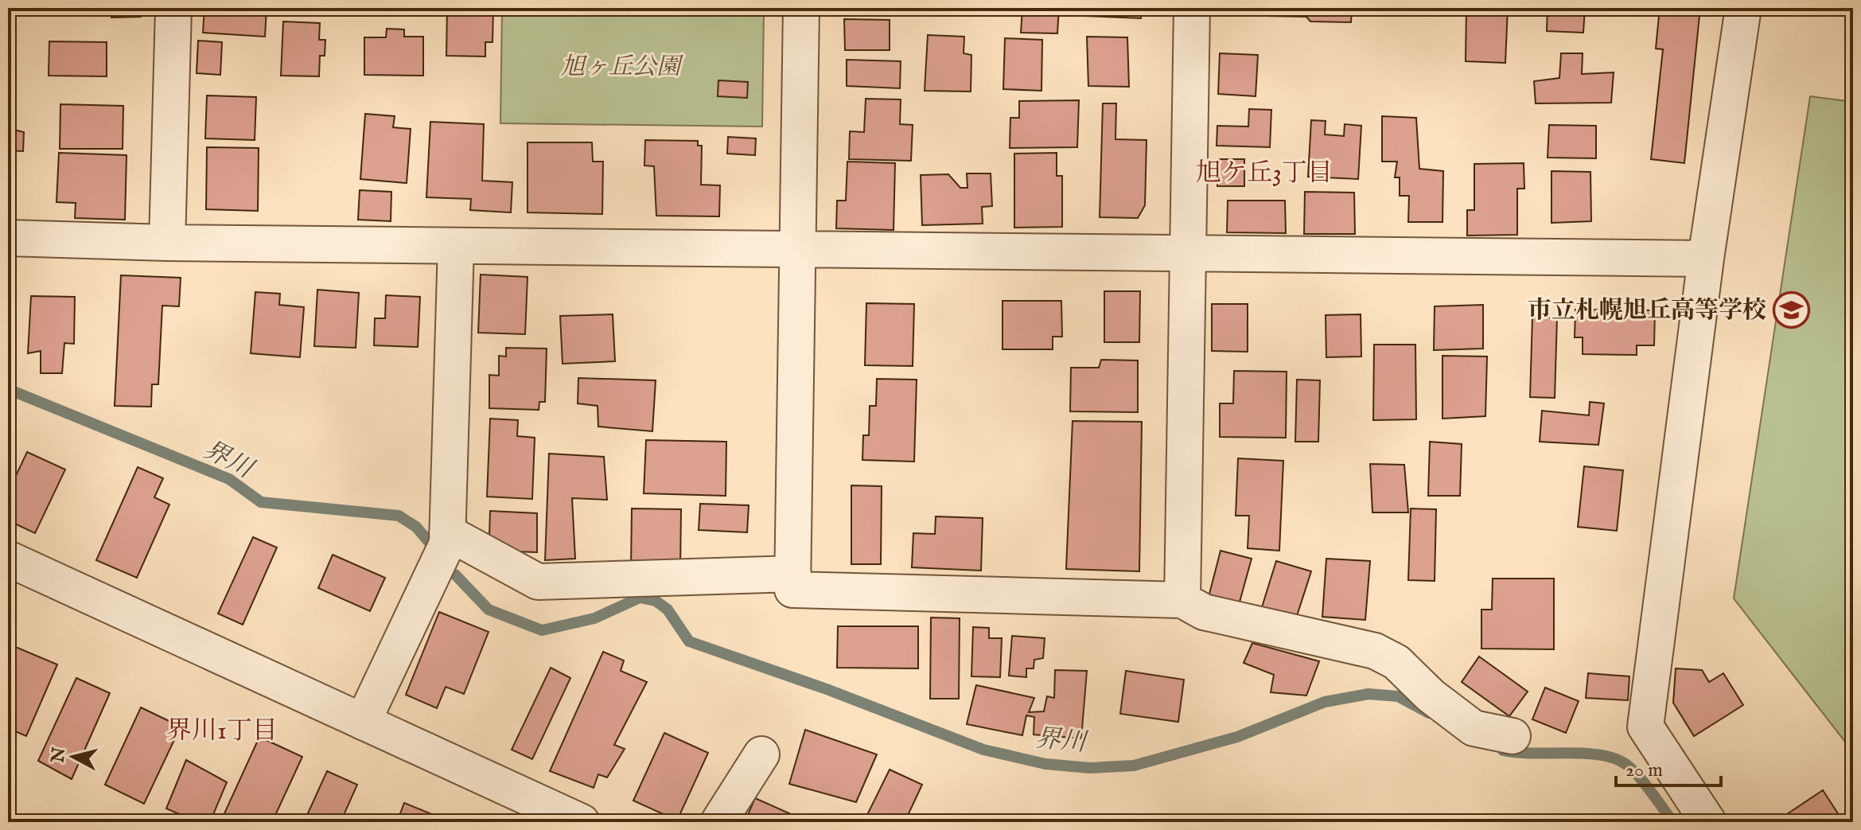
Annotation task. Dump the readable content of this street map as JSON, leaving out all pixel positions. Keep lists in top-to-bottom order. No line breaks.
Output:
{"districts":["旭ケ丘3丁目","界川1丁目"],"water":["界川"],"parks":["旭ヶ丘公園"],"places":{"school or university":["市立札幌旭丘高等学校"]},"scale_bar":"20 m","north":"left"}
